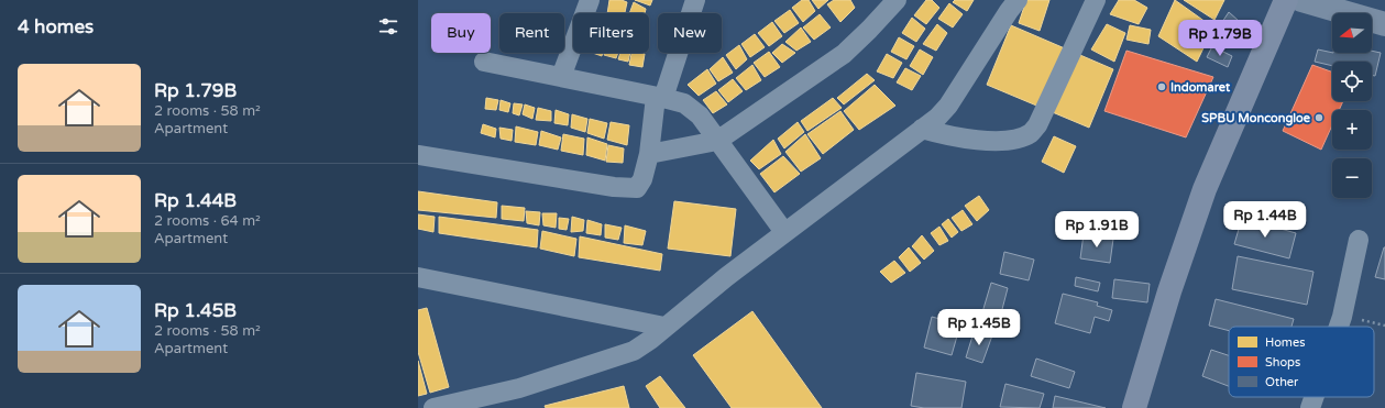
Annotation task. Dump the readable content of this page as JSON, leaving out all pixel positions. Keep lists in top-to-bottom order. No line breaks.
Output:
{"places":["Indomaret","SPBU Moncongloe"],"legend":["Homes","Shops","Other"],"north":"left","page":{"heading":"4 homes","map_buttons":["+","−"],"chip":["Buy","Rent","Filters","New"],"price":["Rp 1.79B","Rp 1.44B","Rp 1.91B","Rp 1.45B"],"list":[{"name":"Rp 1.79B","note":"2 rooms · 58 m² · Apartment"},{"name":"Rp 1.44B","note":"2 rooms · 64 m² · Apartment"},{"name":"Rp 1.45B","note":"2 rooms · 58 m² · Apartment"}]}}
